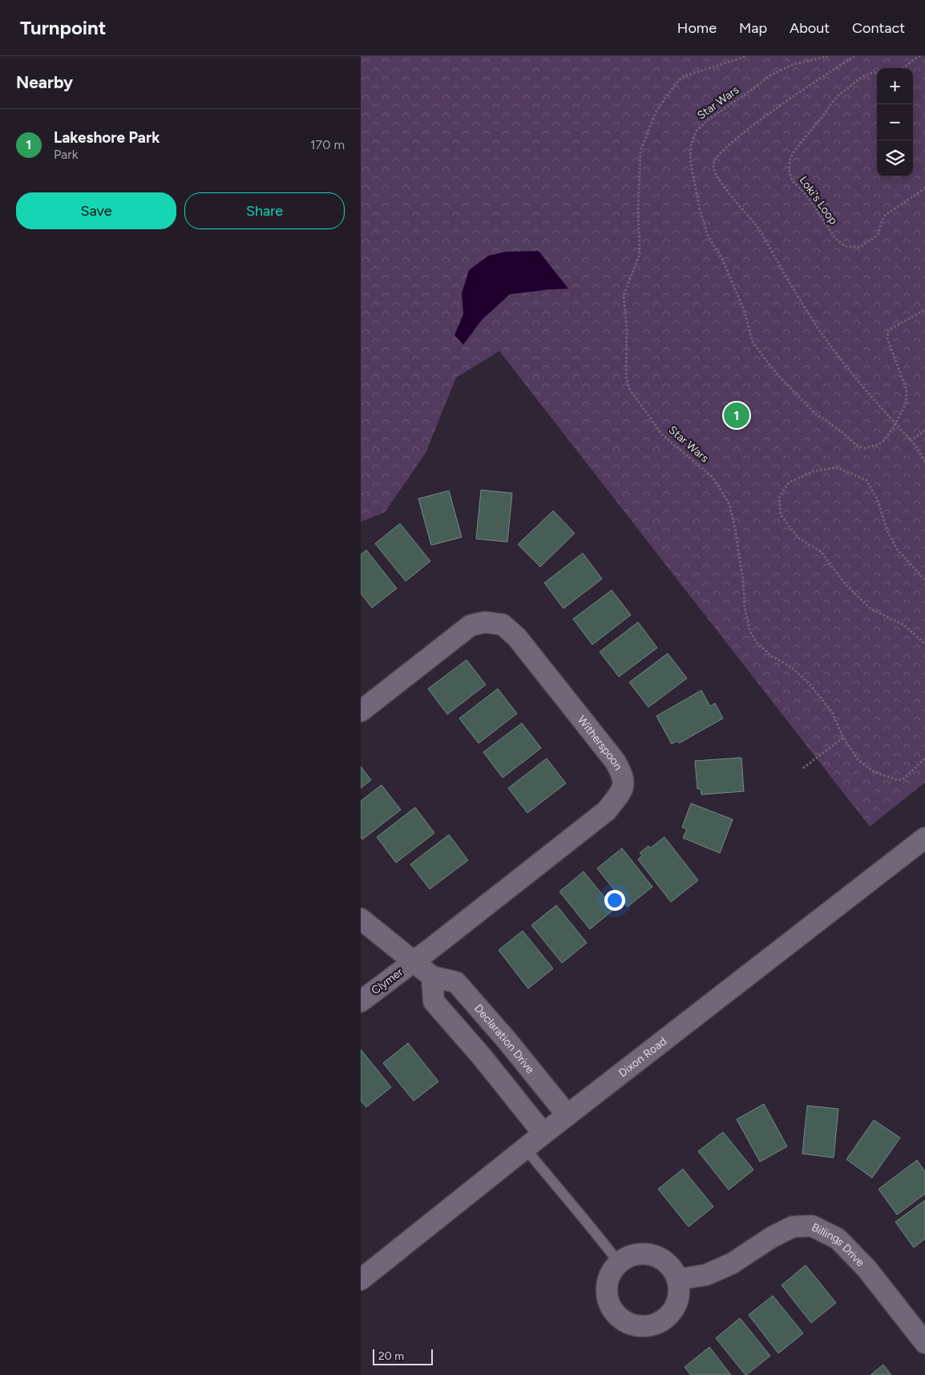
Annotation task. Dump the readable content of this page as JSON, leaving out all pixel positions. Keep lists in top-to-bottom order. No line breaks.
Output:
{"streets":{"street":["Witherspoon","Clymer","Declaration Drive","Dixon Road","Billings Drive"],"path":["Star Wars","Loki's Loop"]},"crossings":[["Witherspoon","Clymer"],["Witherspoon","Declaration Drive"],["Clymer","Declaration Drive"],["Declaration Drive","Dixon Road"]],"scale_bar":"20 m","page":{"header":"Turnpoint","nav":["Home","Map","About","Contact"],"heading":"Nearby","map_buttons":["+","−"],"list":[{"mark":"1","name":"Lakeshore Park","note":"Park","value":"170 m"}],"buttons":["Save","Share"],"pins":"1","scale":"20 m"}}
